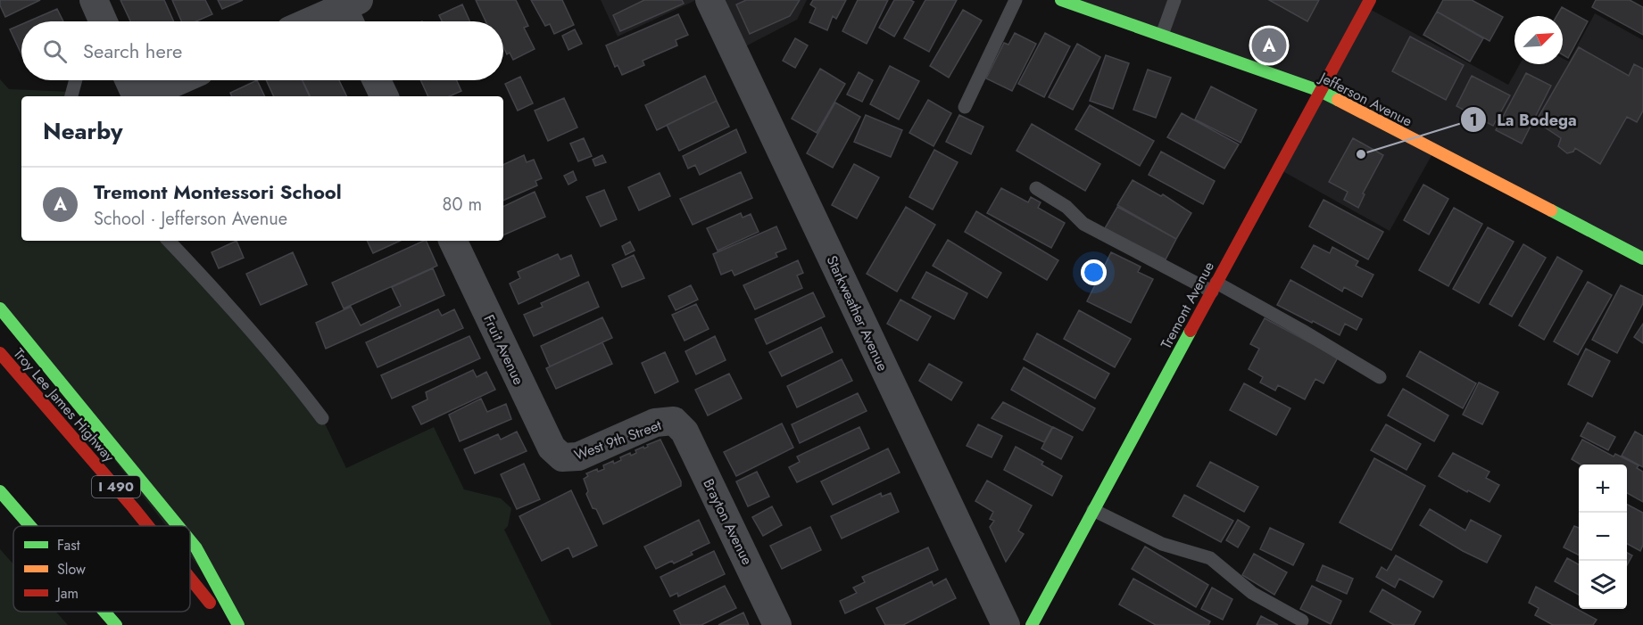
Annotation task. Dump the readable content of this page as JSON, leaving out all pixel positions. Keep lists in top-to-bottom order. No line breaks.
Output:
{"streets":{"main road":["Jefferson Avenue","Tremont Avenue","Troy Lee James Highway","I 490"],"street":["Starkweather Avenue","Fruit Avenue","West 9th Street","Brayton Avenue"]},"crossings":[["Jefferson Avenue","Tremont Avenue"],["Fruit Avenue","West 9th Street"],["West 9th Street","Brayton Avenue"]],"places":["La Bodega"],"legend":["Fast","Slow","Jam"],"north":"top right","page":{"search":"Search here","pins":"A","heading":"Nearby","list":[{"mark":"A","name":"Tremont Montessori School","note":"School · Jefferson Avenue","value":"80 m"}],"map_buttons":["+","−"]}}
